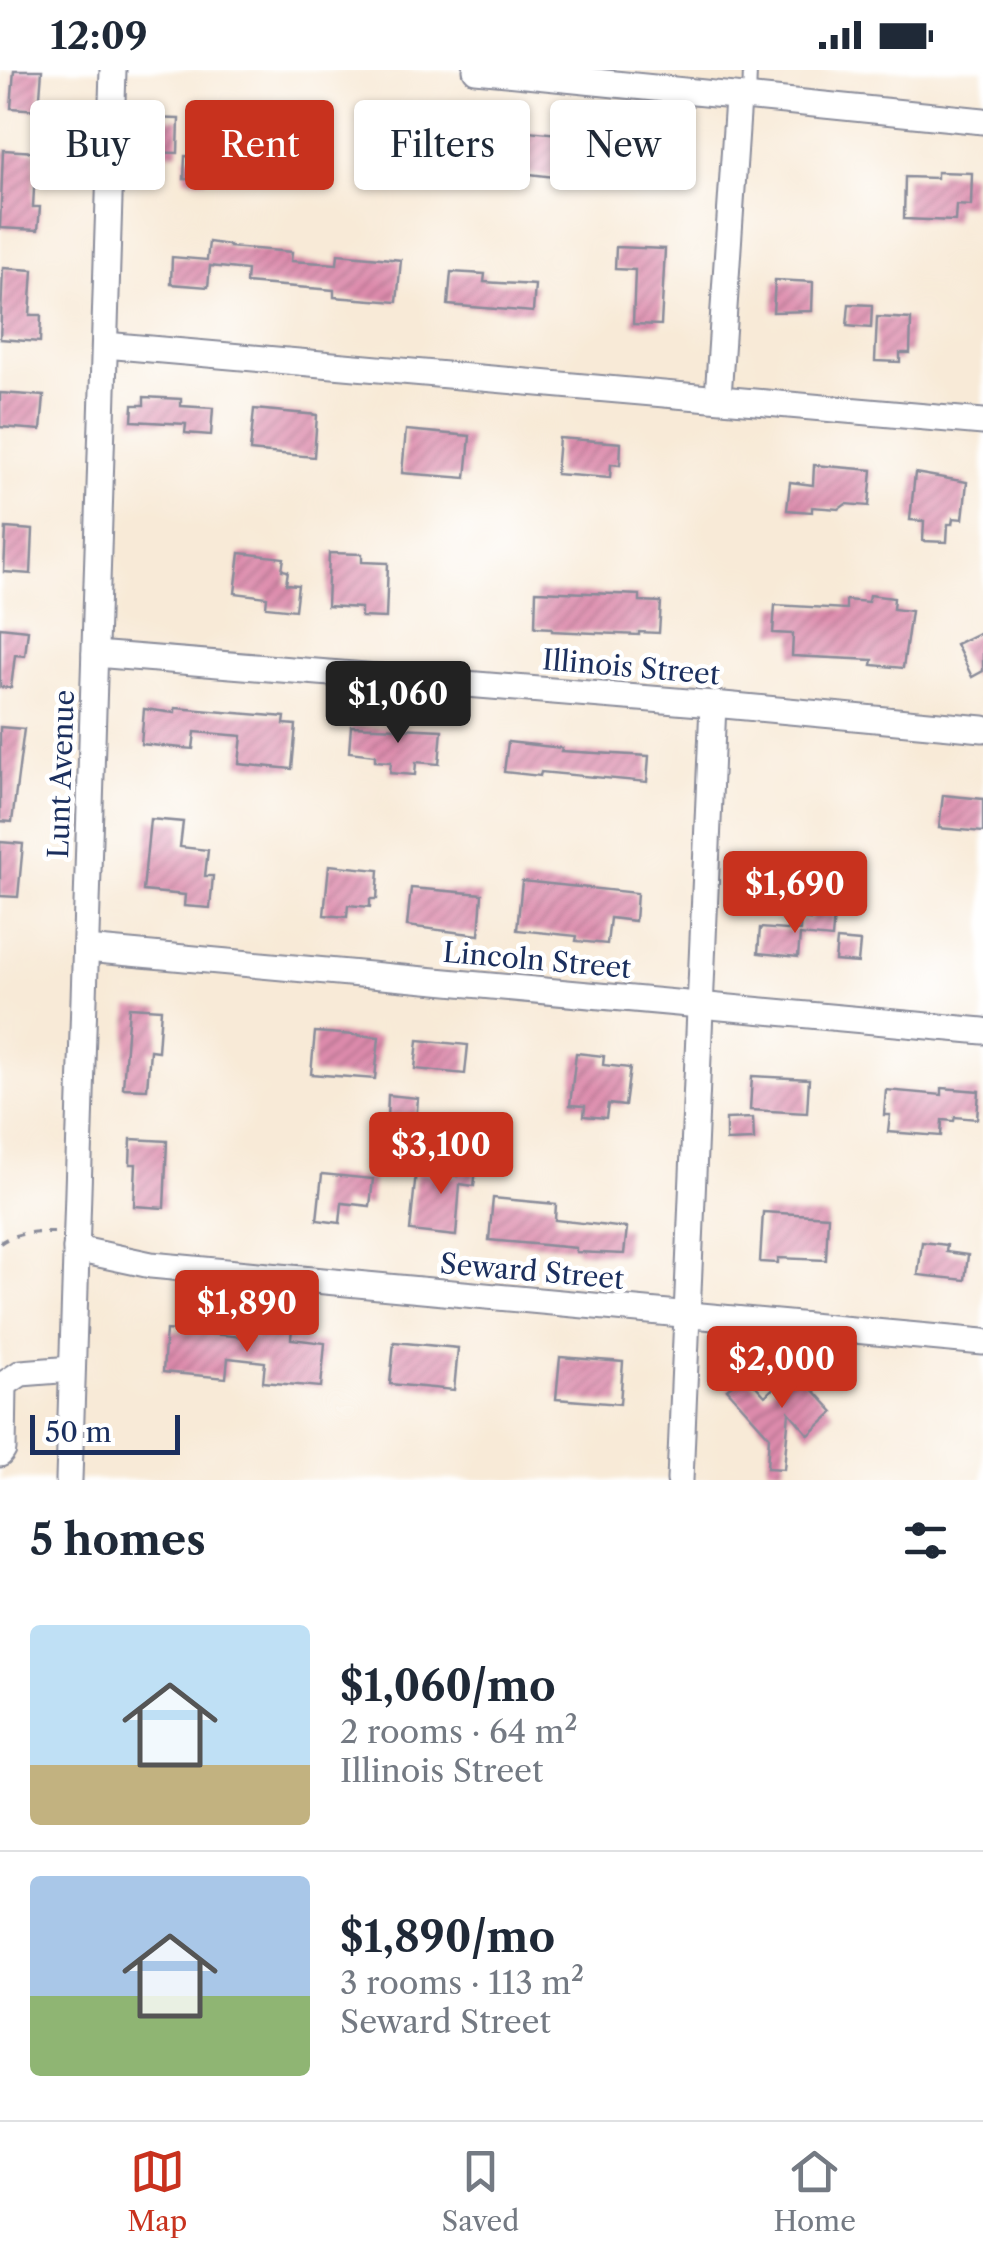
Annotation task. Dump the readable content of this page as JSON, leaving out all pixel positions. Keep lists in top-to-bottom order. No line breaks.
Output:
{"streets":{"street":["Illinois Street","Lunt Avenue","Lincoln Street","Seward Street"]},"crossings":[["Illinois Street","Lunt Avenue"],["Lunt Avenue","Lincoln Street"],["Lunt Avenue","Seward Street"]],"scale_bar":"50 m","page":{"status":"12:09","chip":["Buy","Rent","Filters","New"],"price":["$1,060","$1,690","$3,100","$1,890","$2,000"],"scale":"50 m","heading":"5 homes","list":[{"name":"$1,060/mo","note":"2 rooms · 64 m² · Illinois Street"},{"name":"$1,890/mo","note":"3 rooms · 113 m² · Seward Street"}],"tabs":["Map","Saved","Home"]}}
